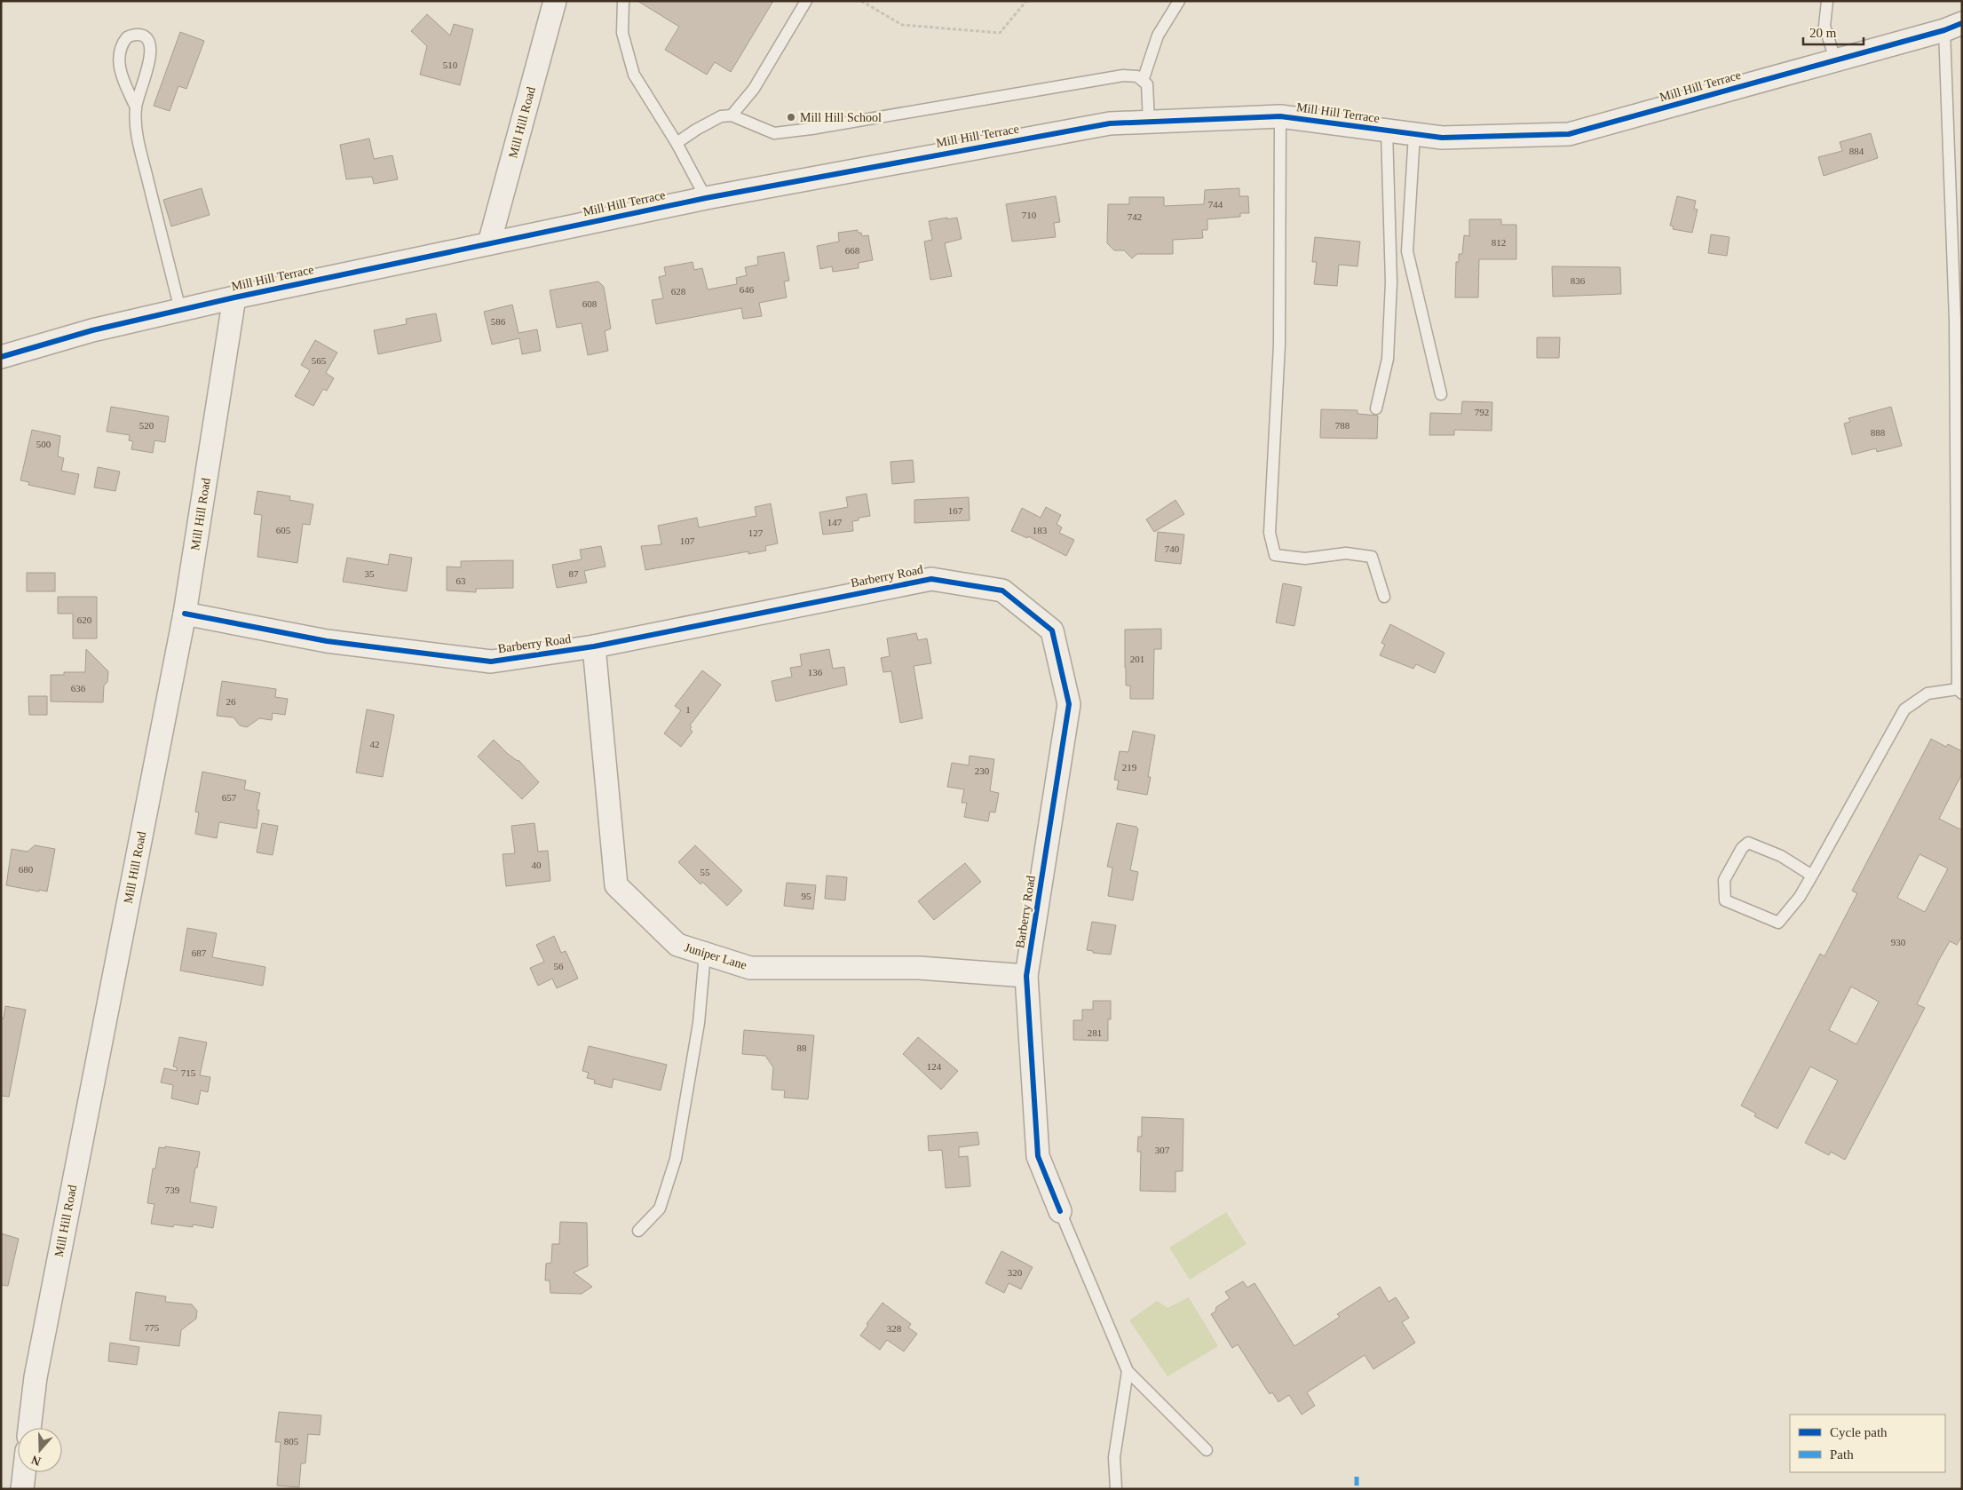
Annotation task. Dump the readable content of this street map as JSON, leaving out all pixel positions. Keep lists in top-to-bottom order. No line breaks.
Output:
{"streets":{"street":["Mill Hill Terrace","Mill Hill Road","Barberry Road","Juniper Lane"]},"crossings":[["Mill Hill Terrace","Mill Hill Road"],["Mill Hill Road","Barberry Road"],["Barberry Road","Juniper Lane"]],"places":["Mill Hill School"],"house_numbers":["510","884","744","710","742","812","668","836","646","628","608","586","565","792","520","788","888","500","167","147","605","183","127","107","740","35","87","63","620","201","136","636","26","1","42","219","230","657","40","680","55","95","930","687","56","281","88","124","715","307","739","320","775","328","805"],"legend":["Cycle path","Path"],"scale_bar":"20 m","north":"bottom"}
